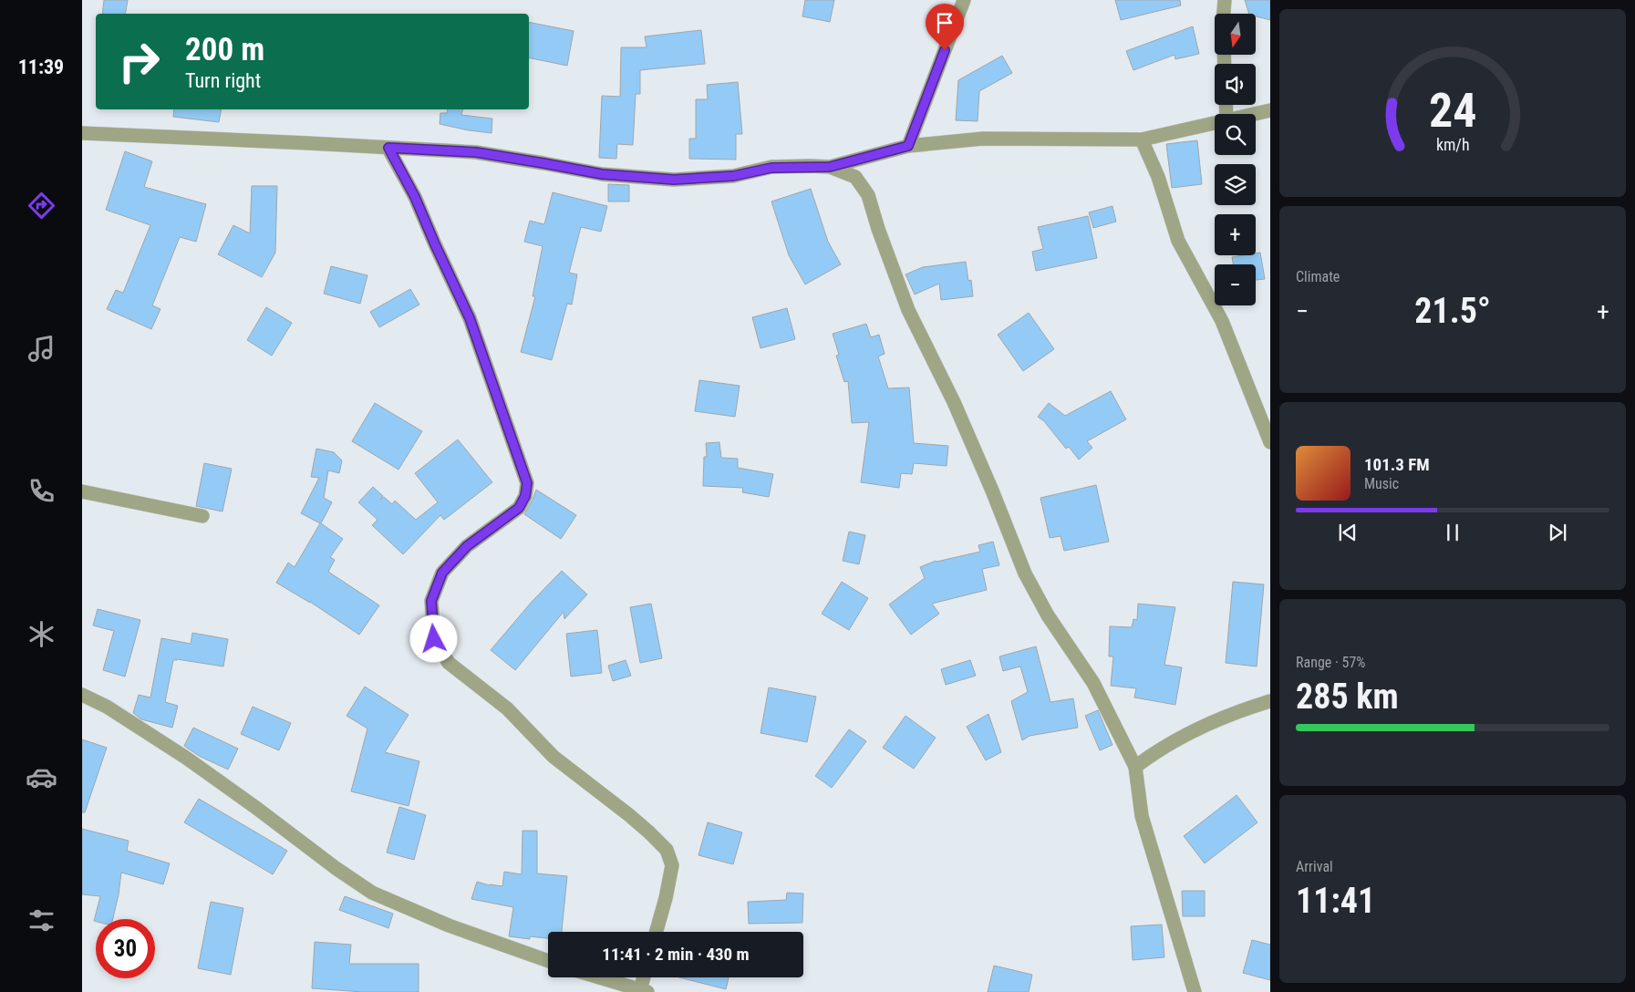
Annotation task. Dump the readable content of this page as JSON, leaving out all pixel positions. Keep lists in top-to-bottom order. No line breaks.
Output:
{"north":"bottom","page":{"tabs":"11:39","map_buttons":["+","−"],"turn":["200 m","Turn right"],"tile":["Climate",["Range · 57%","285 km"],["Arrival","11:41"]],"heat":["−","21.5°","+"],"song":["101.3 FM","Music"],"limit":"30","trip":"11:41 · 2 min · 430 m","gauge":["24","km/h"]}}
